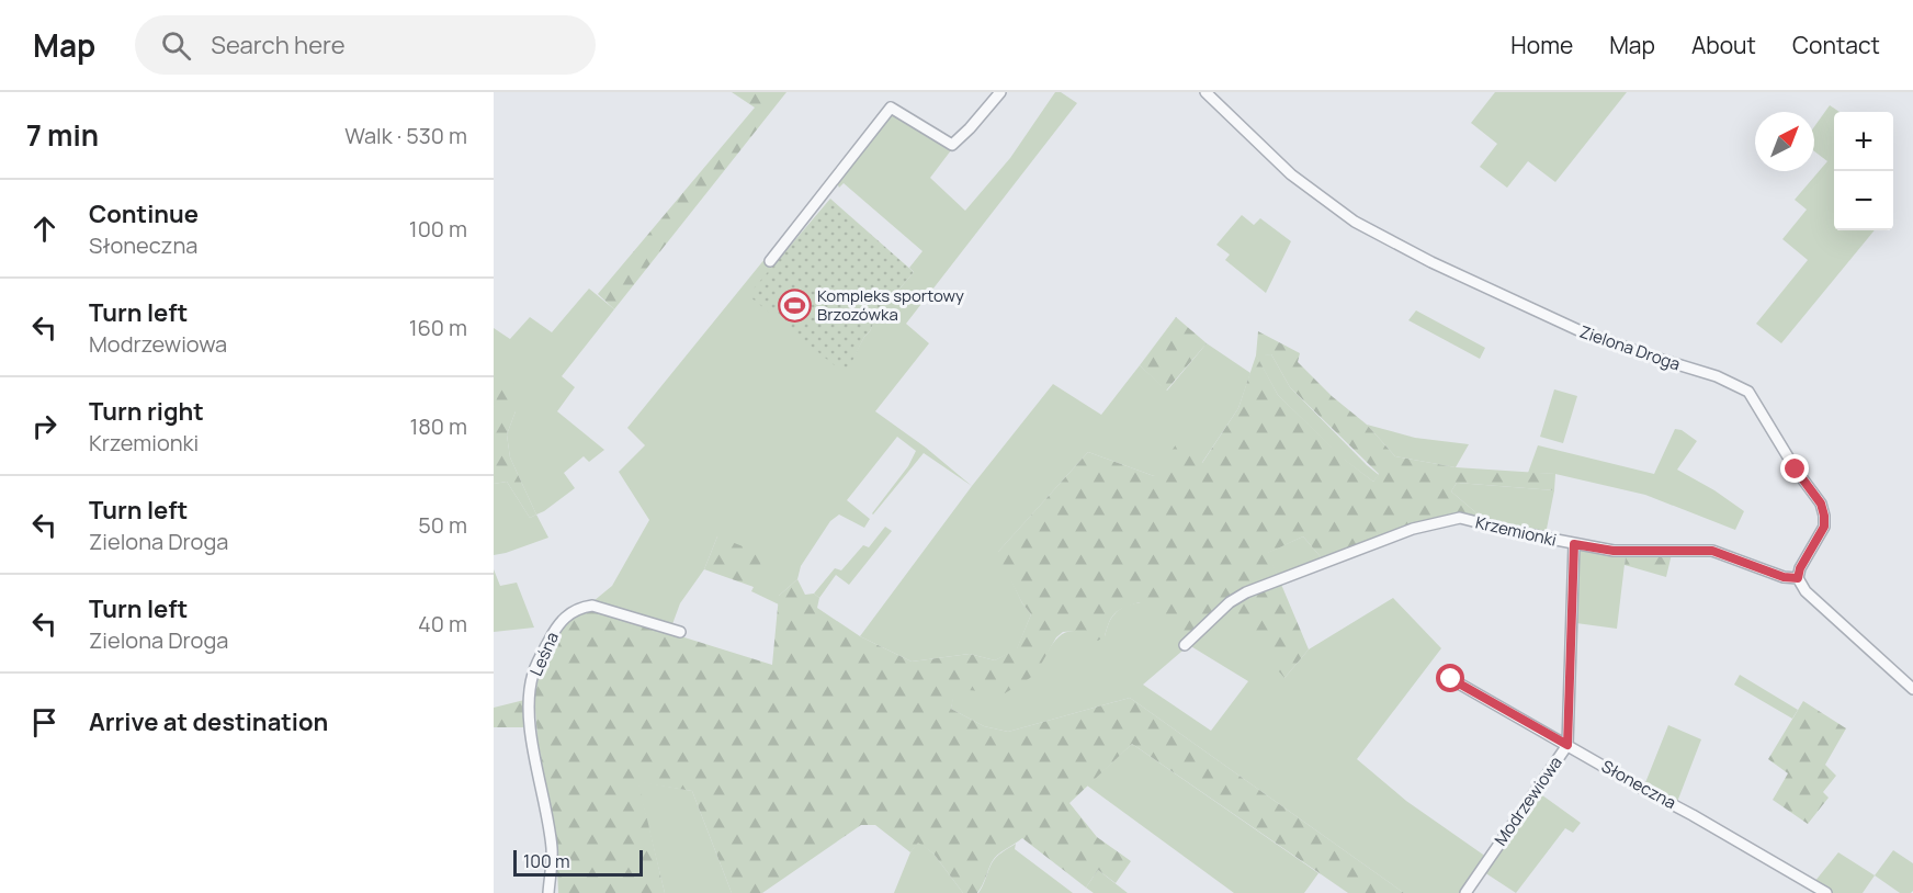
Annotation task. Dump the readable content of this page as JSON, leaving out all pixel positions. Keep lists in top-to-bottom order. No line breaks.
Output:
{"streets":{"street":["Zielona Droga","Krzemionki","Leśna","Słoneczna","Modrzewiowa"]},"crossings":[["Zielona Droga","Krzemionki"],["Krzemionki","Modrzewiowa"],["Słoneczna","Modrzewiowa"]],"places":{"sports":["Kompleks sportowy Brzozówka"]},"scale_bar":"100 m","north":"top right","page":{"header":"Map","search":"Search here","nav":["Home","Map","About","Contact"],"heading":["7 min","Walk · 530 m"],"map_buttons":["+","−"],"list":[["Continue","Słoneczna","100 m"],["Turn left","Modrzewiowa","160 m"],["Turn right","Krzemionki","180 m"],["Turn left","Zielona Droga","50 m"],["Turn left","Zielona Droga","40 m"],"Arrive at destination"],"scale":"100 m"}}
